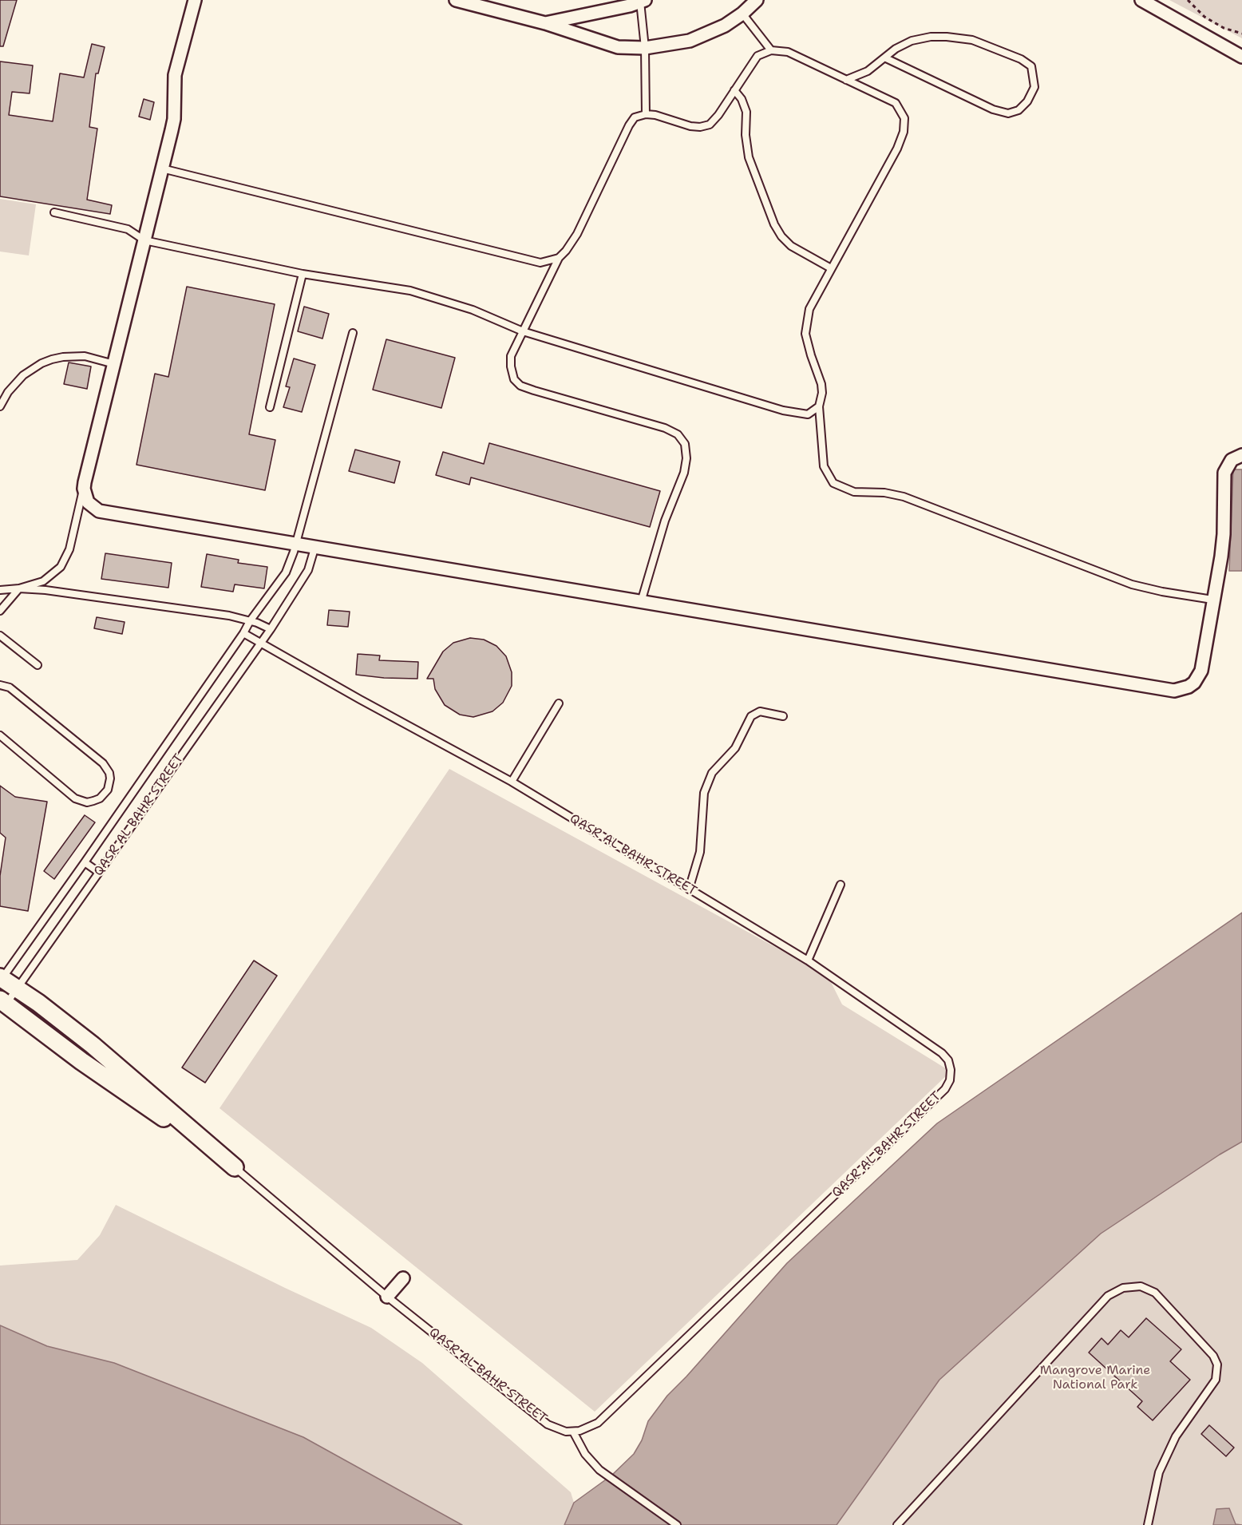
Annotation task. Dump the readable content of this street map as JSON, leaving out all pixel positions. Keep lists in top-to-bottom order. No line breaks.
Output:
{"streets":{"street":["QASR AL BAHR STREET"]},"parks":["Mangrove Marine National Park"]}
